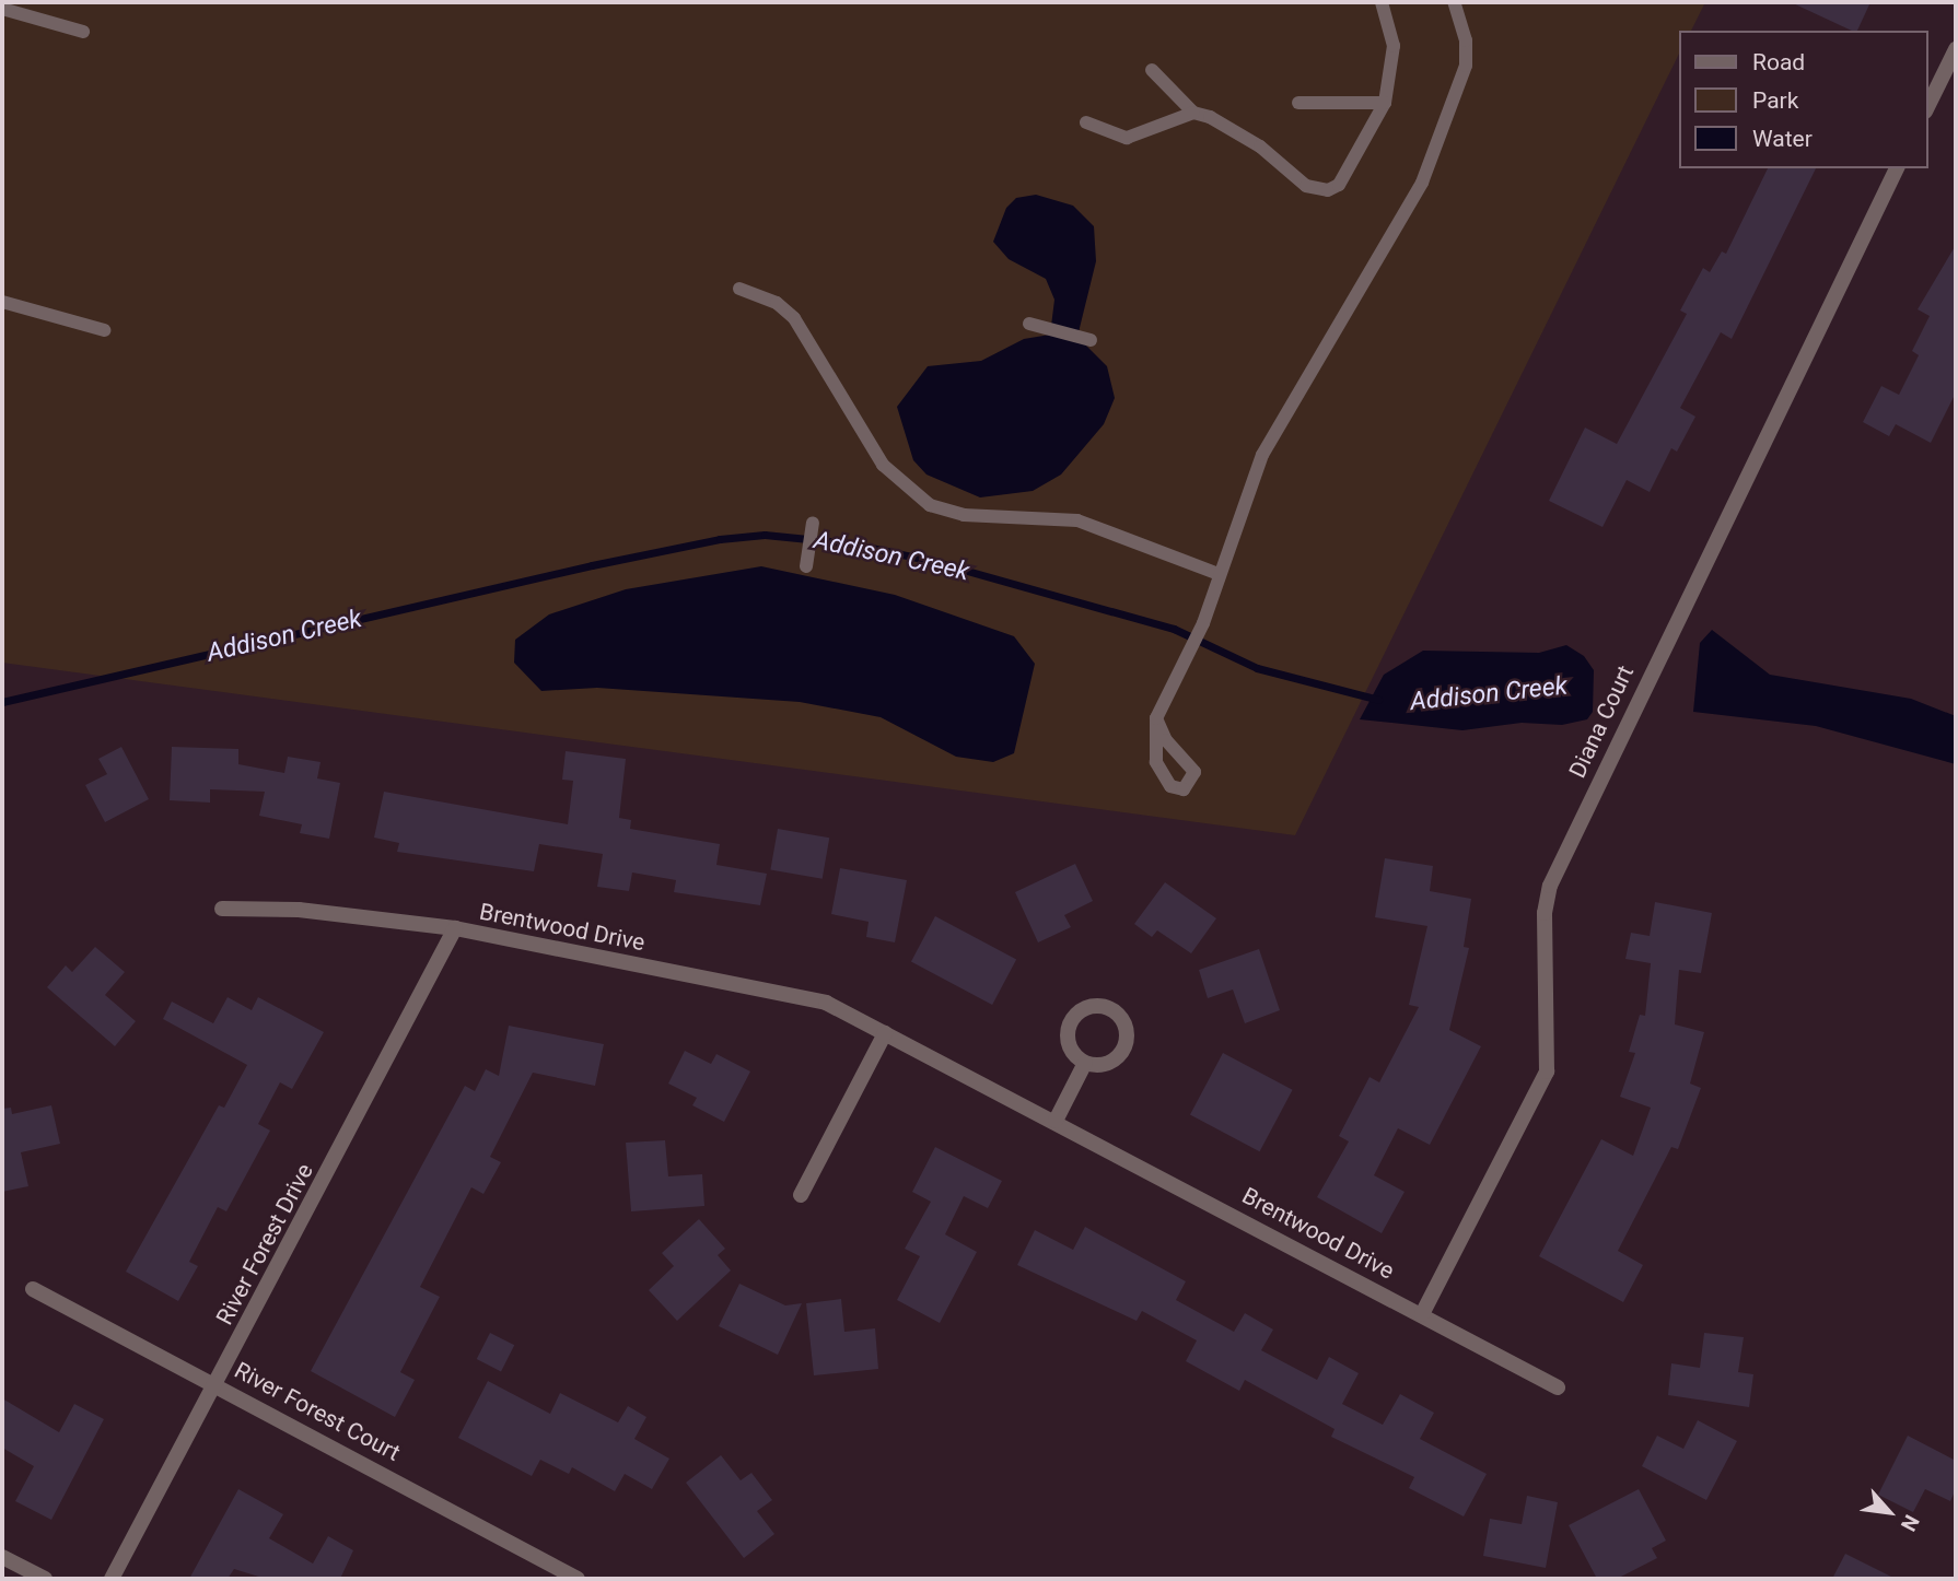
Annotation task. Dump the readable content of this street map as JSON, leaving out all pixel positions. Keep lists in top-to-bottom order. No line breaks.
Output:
{"streets":{"street":["Diana Court","Brentwood Drive","River Forest Drive","River Forest Court"]},"crossings":[["Diana Court","Brentwood Drive"],["Brentwood Drive","River Forest Drive"],["River Forest Drive","River Forest Court"]],"water":["Addison Creek"],"legend":["Road","Park","Water"],"north":"bottom right"}
